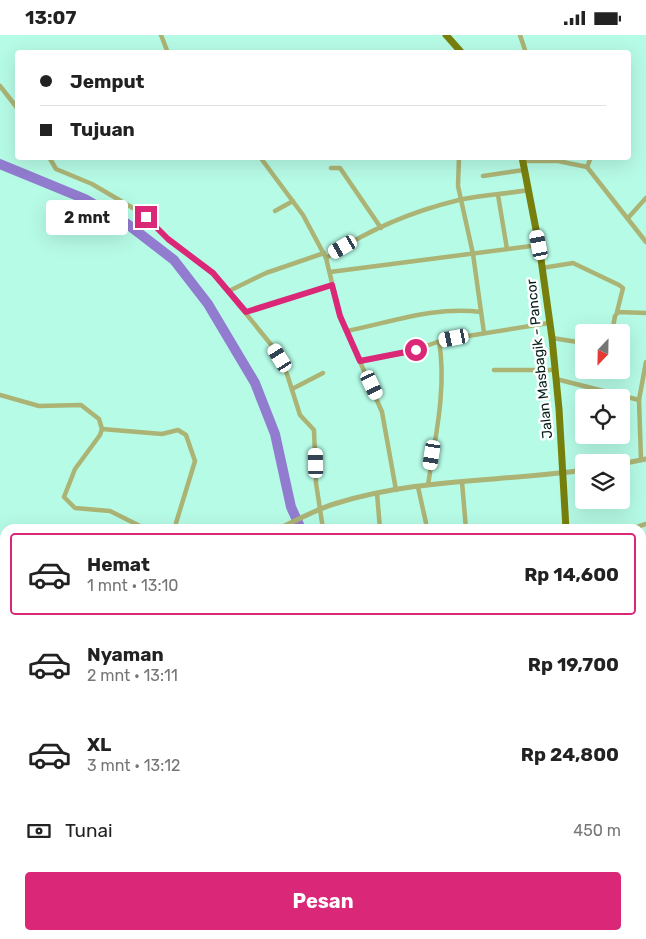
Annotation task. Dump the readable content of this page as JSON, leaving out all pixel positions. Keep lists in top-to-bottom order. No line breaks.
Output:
{"streets":{"main road":["Jalan Masbagik - Pancor"]},"north":"bottom","page":{"status":"13:07","banner":["Jemput","Tujuan"],"bubble":"2 mnt","list":[{"name":"Hemat","note":"1 mnt · 13:10","value":"Rp 14,600"},{"name":"Nyaman","note":"2 mnt · 13:11","value":"Rp 19,700"},{"name":"XL","note":"3 mnt · 13:12","value":"Rp 24,800"}],"pay":["Tunai","450 m"],"buttons":"Pesan"}}
